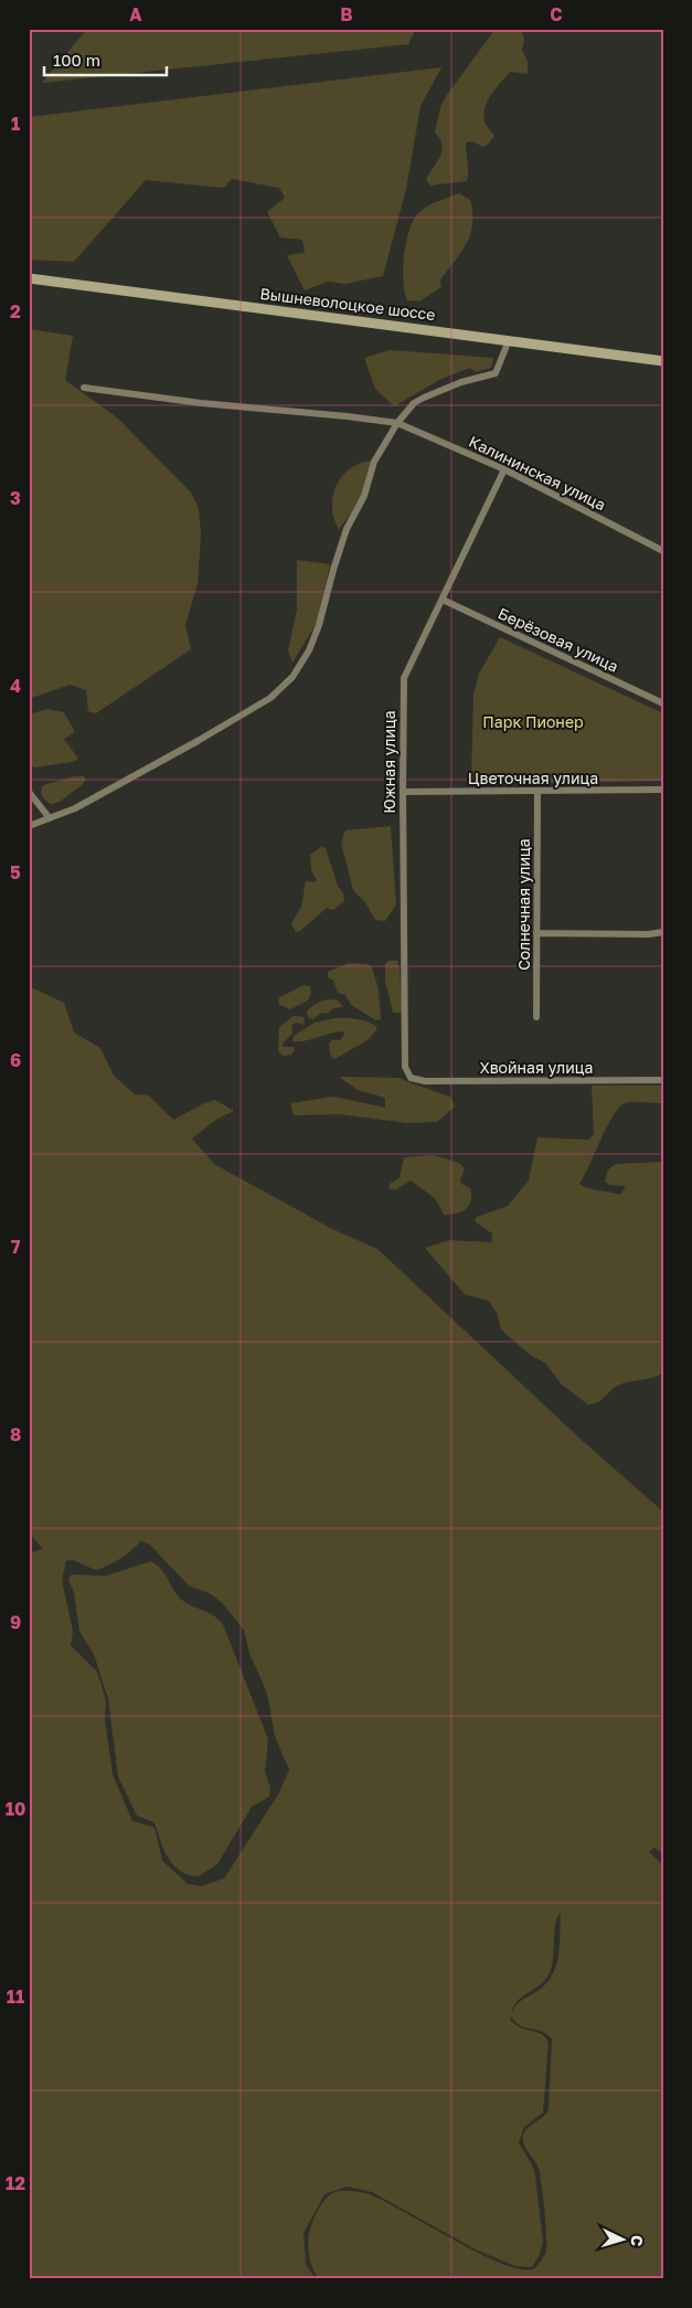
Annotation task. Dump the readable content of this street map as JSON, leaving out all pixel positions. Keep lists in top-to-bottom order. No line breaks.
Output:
{"streets":{"main road":["Вышневолоцкое шоссе"],"street":["Калининская улица","Берёзовая улица","Южная улица","Цветочная улица","Солнечная улица","Хвойная улица"]},"crossings":[["Калининская улица","Южная улица"],["Берёзовая улица","Южная улица"],["Южная улица","Цветочная улица"],["Южная улица","Хвойная улица"],["Цветочная улица","Солнечная улица"]],"parks":["Парк Пионер"],"scale_bar":"100 m","north":"right","grid":{"columns":["A","B","C"],"rows":["1","2","3","4","5","6","7","8","9","10","11","12"]}}
